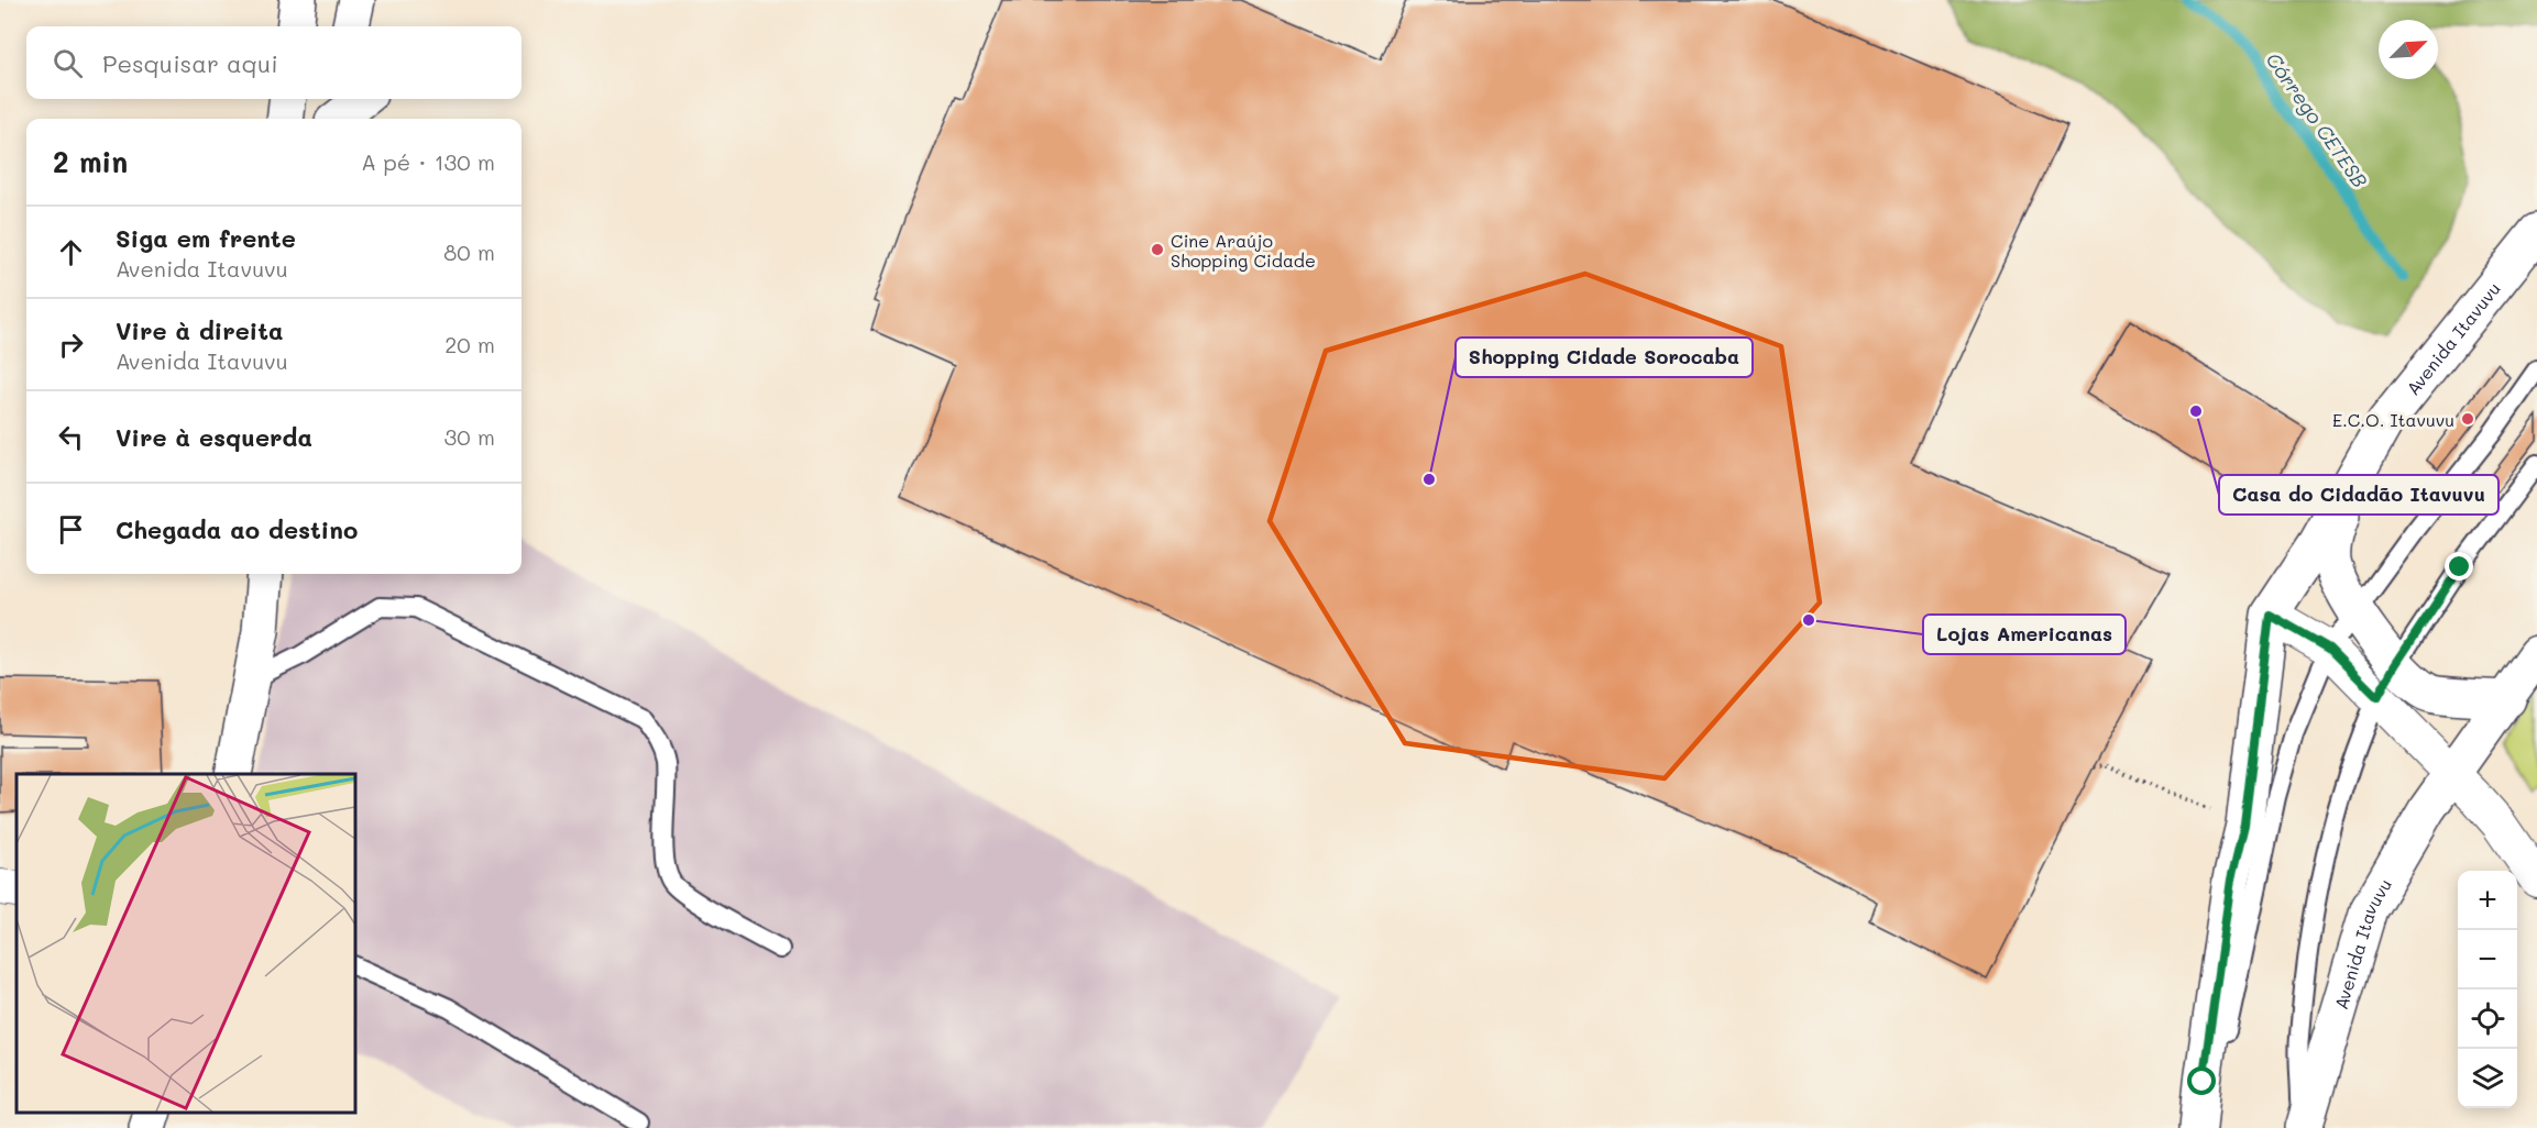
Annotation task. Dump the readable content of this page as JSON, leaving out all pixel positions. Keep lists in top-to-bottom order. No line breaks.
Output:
{"streets":{"main road":["Avenida Itavuvu"]},"water":["Córrego CETESB"],"places":["Cine Araújo Shopping Cidade","Casa do Cidadão Itavuvu","E.C.O. Itavuvu","Shopping Cidade Sorocaba","Lojas Americanas"],"north":"top right","page":{"search":"Pesquisar aqui","heading":["2 min","A pé · 130 m"],"list":[["Siga em frente","Avenida Itavuvu","80 m"],["Vire à direita","Avenida Itavuvu","20 m"],["Vire à esquerda","30 m"],"Chegada ao destino"],"map_buttons":["+","−"]}}
